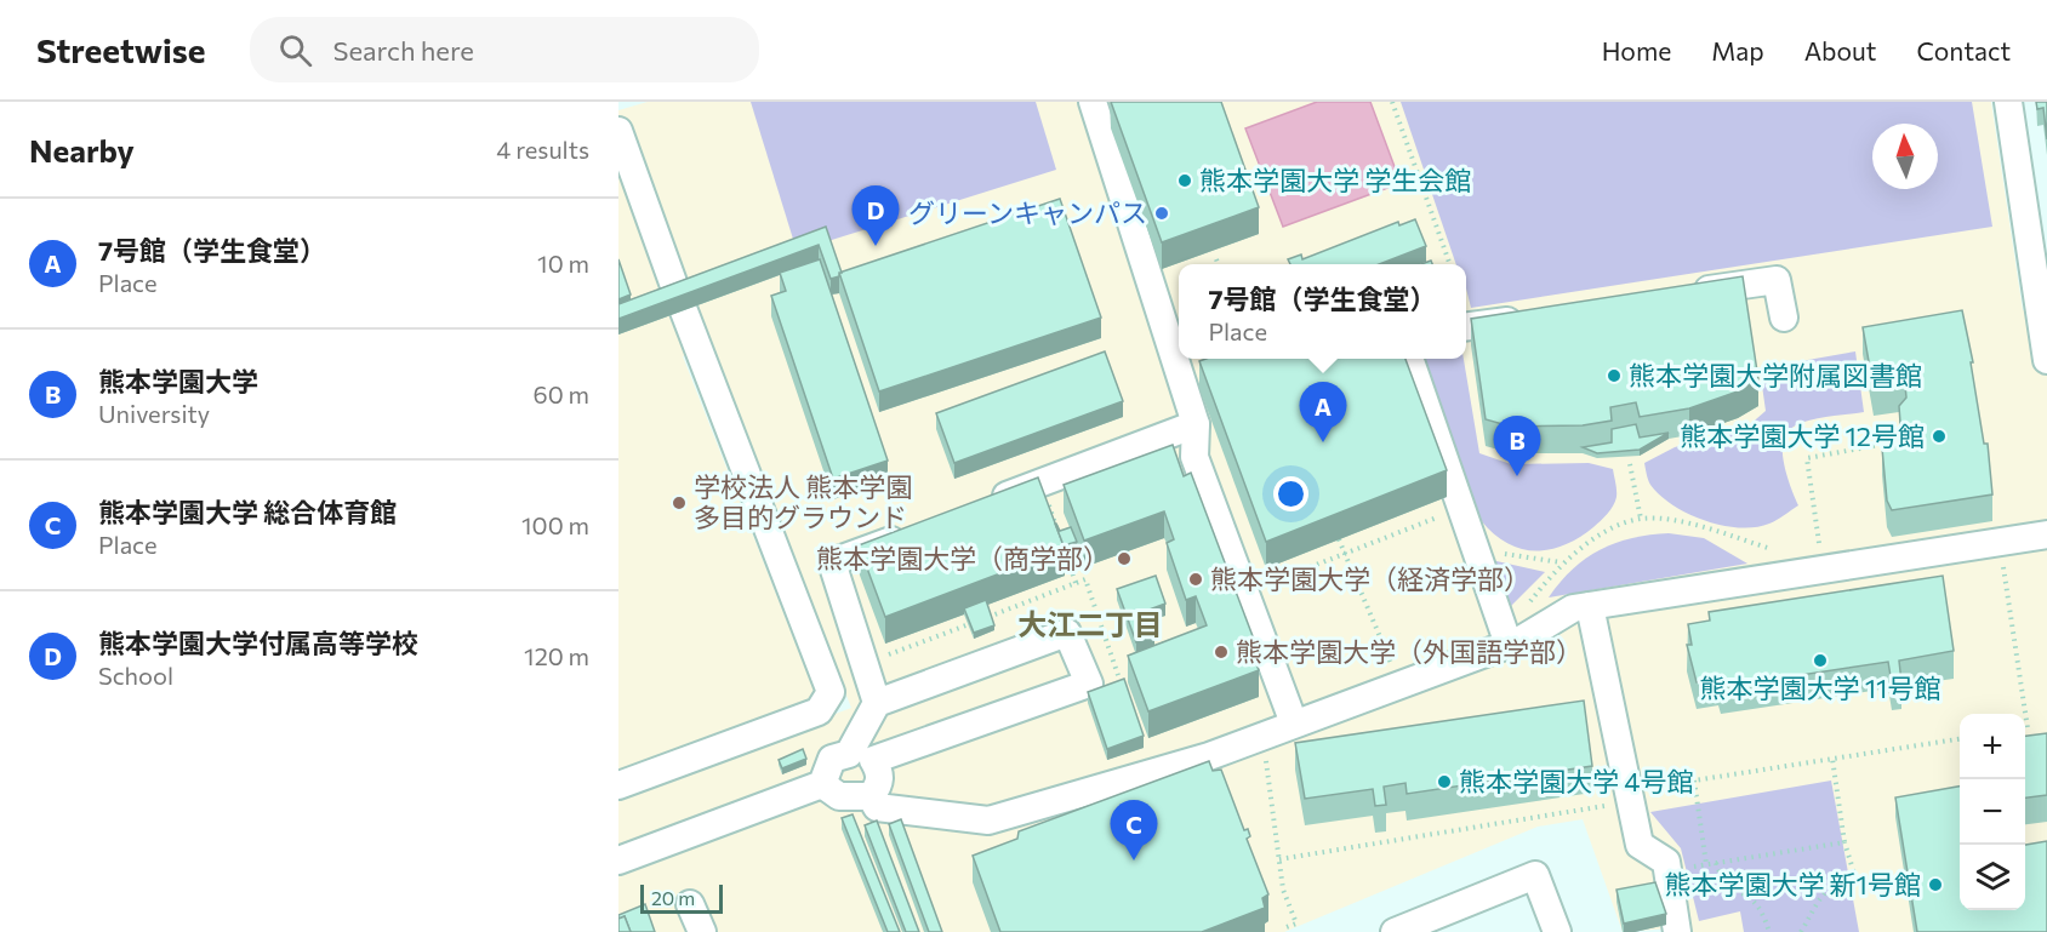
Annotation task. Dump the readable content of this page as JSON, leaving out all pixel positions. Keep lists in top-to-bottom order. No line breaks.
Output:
{"districts":["大江二丁目"],"places":["熊本学園大学 学生会館","グリーンキャンパス","熊本学園大学附属図書館","熊本学園大学 12号館","学校法人 熊本学園 多目的グラウンド","熊本学園大学（商学部）","熊本学園大学（経済学部）","熊本学園大学（外国語学部）","熊本学園大学 11号館","熊本学園大学 4号館","熊本学園大学 新1号館"],"scale_bar":"20 m","north":"top","page":{"header":"Streetwise","search":"Search here","nav":["Home","Map","About","Contact"],"heading":["Nearby","4 results"],"pins":["D","A","B","C"],"list":[{"mark":"A","name":"7号館（学生食堂）","note":"Place","value":"10 m"},{"mark":"B","name":"熊本学園大学","note":"University","value":"60 m"},{"mark":"C","name":"熊本学園大学 総合体育館","note":"Place","value":"100 m"},{"mark":"D","name":"熊本学園大学付属高等学校","note":"School","value":"120 m"}],"popup":["7号館（学生食堂）","Place"],"map_buttons":["+","−"],"scale":"20 m"}}
